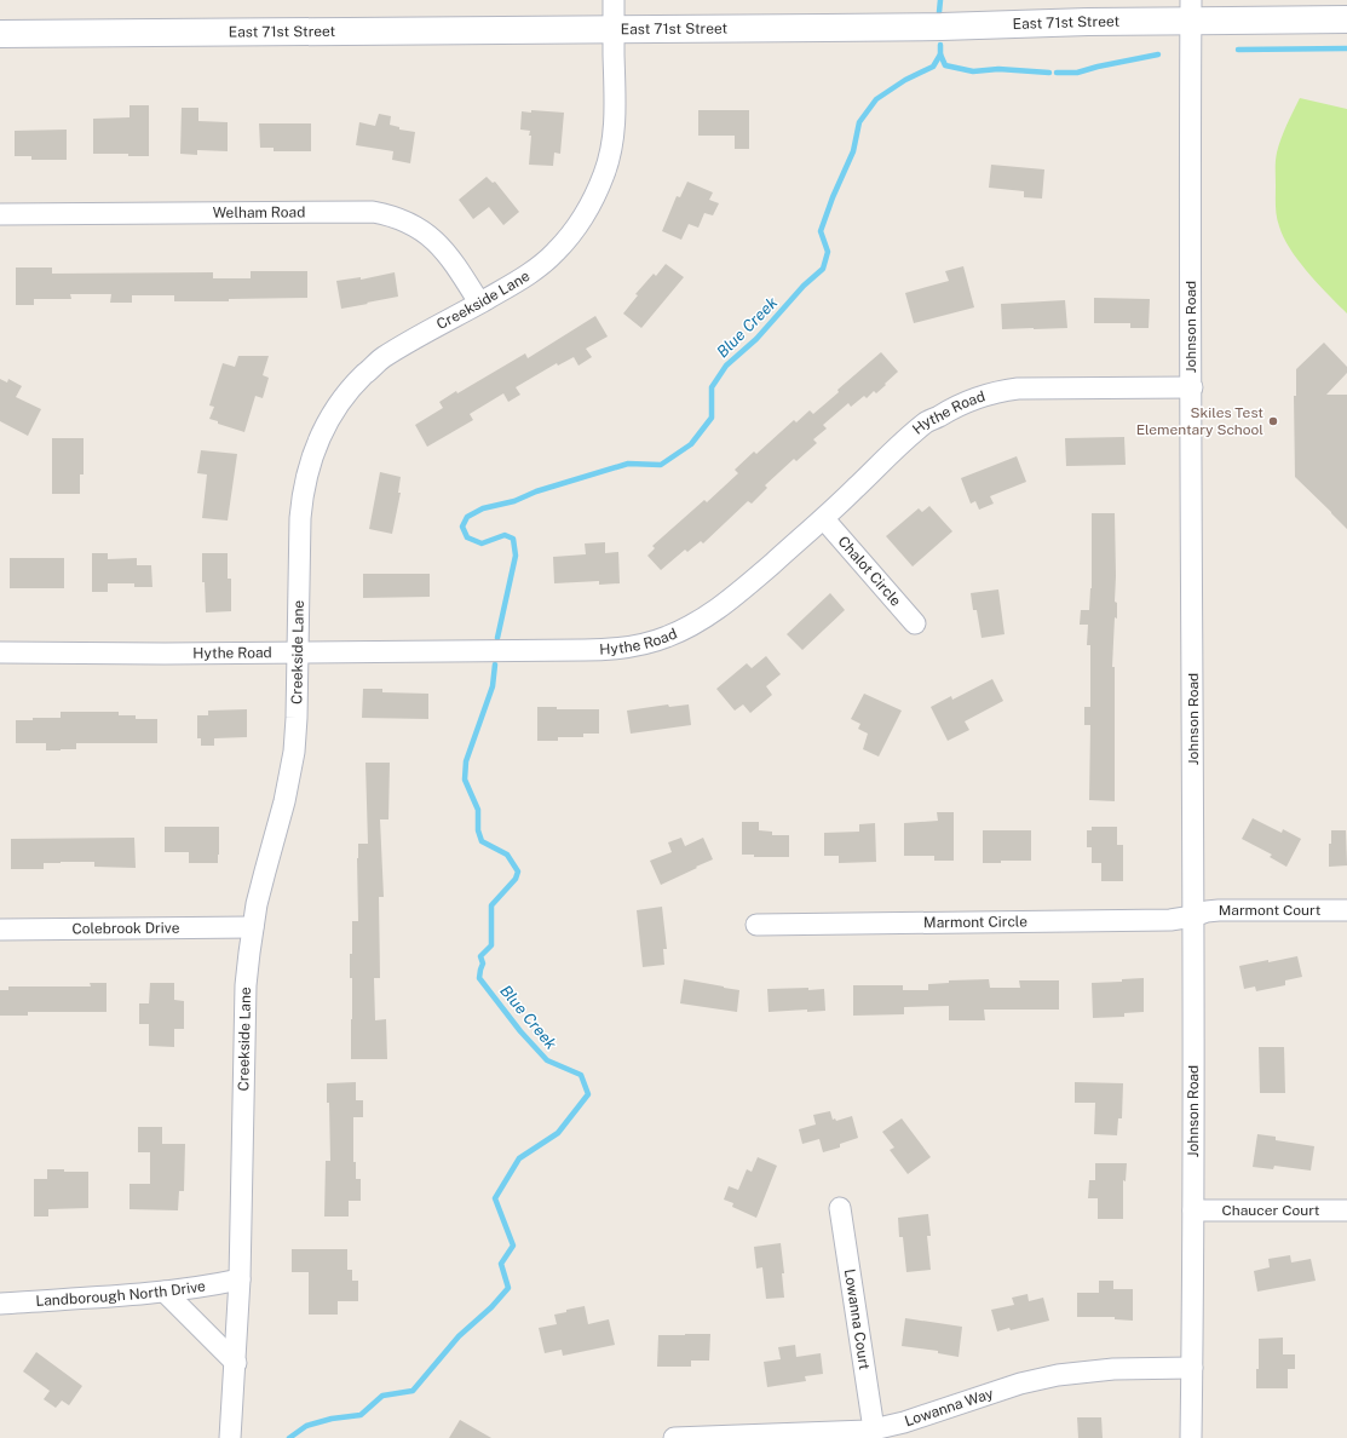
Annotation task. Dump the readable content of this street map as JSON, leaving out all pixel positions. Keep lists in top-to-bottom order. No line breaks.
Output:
{"streets":{"main road":["East 71st Street"],"street":["Welham Road","Creekside Lane","Johnson Road","Hythe Road","Chalot Circle","Marmont Court","Marmont Circle","Colebrook Drive","Chaucer Court","Landborough North Drive","Lowanna Court","Lowanna Way"]},"crossings":[["East 71st Street","Creekside Lane"],["East 71st Street","Johnson Road"],["Welham Road","Creekside Lane"],["Creekside Lane","Hythe Road"],["Creekside Lane","Colebrook Drive"],["Creekside Lane","Landborough North Drive"],["Johnson Road","Hythe Road"],["Johnson Road","Marmont Court"],["Johnson Road","Marmont Circle"],["Johnson Road","Chaucer Court"],["Johnson Road","Lowanna Way"],["Hythe Road","Chalot Circle"],["Marmont Court","Marmont Circle"],["Lowanna Court","Lowanna Way"]],"water":["Blue Creek"],"places":["Skiles Test Elementary School"]}
